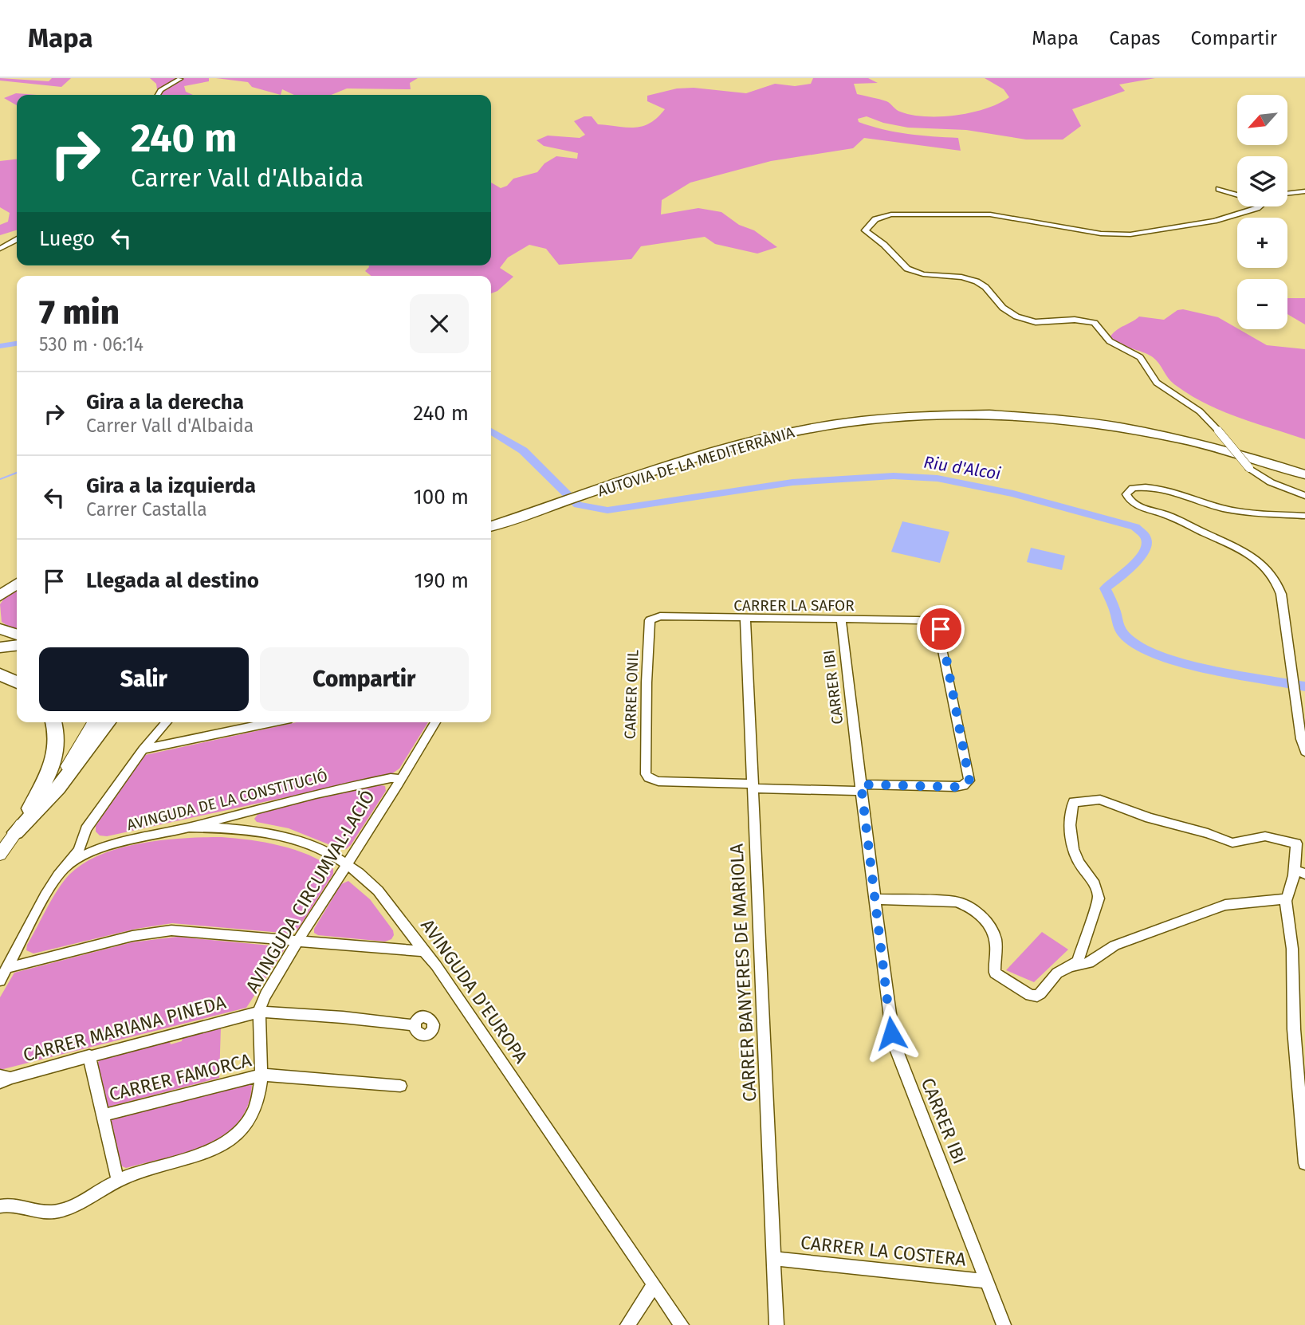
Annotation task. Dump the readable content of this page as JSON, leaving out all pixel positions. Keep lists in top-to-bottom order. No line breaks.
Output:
{"streets":{"highway":["AUTOVIA DE LA MEDITERRÀNIA"],"street":["CARRER LA SAFOR","CARRER IBI","CARRER ONIL","AVINGUDA DE LA CONSTITUCIÓ","AVINGUDA CIRCUMVAL·LACIÓ","CARRER BANYERES DE MARIOLA","AVINGUDA D'EUROPA","CARRER MARIANA PINEDA","CARRER FAMORCA","CARRER LA COSTERA"]},"crossings":[["CARRER LA SAFOR","CARRER IBI"],["CARRER LA SAFOR","CARRER ONIL"],["CARRER LA SAFOR","CARRER BANYERES DE MARIOLA"],["CARRER IBI","CARRER LA COSTERA"],["CARRER ONIL","CARRER BANYERES DE MARIOLA"],["AVINGUDA DE LA CONSTITUCIÓ","AVINGUDA CIRCUMVAL·LACIÓ"],["AVINGUDA DE LA CONSTITUCIÓ","AVINGUDA D'EUROPA"],["AVINGUDA CIRCUMVAL·LACIÓ","AVINGUDA D'EUROPA"],["AVINGUDA CIRCUMVAL·LACIÓ","CARRER MARIANA PINEDA"],["AVINGUDA CIRCUMVAL·LACIÓ","CARRER FAMORCA"],["CARRER BANYERES DE MARIOLA","CARRER LA COSTERA"]],"water":["Riu d'Alcoi"],"north":"bottom left","page":{"header":"Mapa","nav":["Mapa","Capas","Compartir"],"map_buttons":["+","−"],"turn":["240 m","Carrer Vall d'Albaida"],"then":"Luego","heading":["7 min","530 m · 06:14"],"list":[{"name":"Gira a la derecha","note":"Carrer Vall d'Albaida","value":"240 m"},{"name":"Gira a la izquierda","note":"Carrer Castalla","value":"100 m"},{"name":"Llegada al destino","value":"190 m"}],"buttons":["Salir","Compartir"]}}
